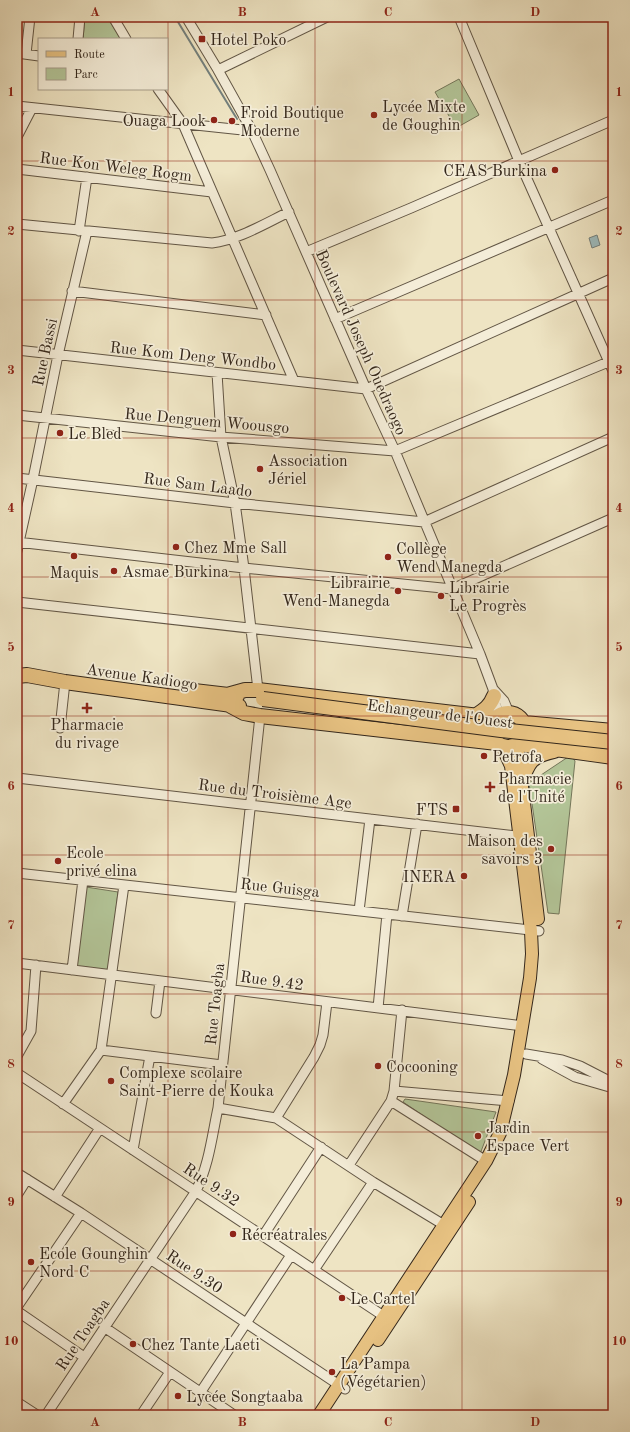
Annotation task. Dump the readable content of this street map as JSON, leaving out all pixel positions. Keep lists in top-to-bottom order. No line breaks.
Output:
{"streets":{"highway":["Avenue Kadiogo","Echangeur de l'Ouest"],"street":["Rue Kon Weleg Rogm","Boulevard Joseph Ouedraogo","Rue Bassi","Rue Kom Deng Wondbo","Rue Denguem Woousgo","Rue Sam Laado","Rue du Troisième Age","Rue Guisga","Rue 9.42","Rue Toagba","Rue 9.32","Rue 9.30"]},"crossings":[["Rue Kon Weleg Rogm","Rue Bassi"],["Boulevard Joseph Ouedraogo","Rue Kom Deng Wondbo"],["Boulevard Joseph Ouedraogo","Rue Denguem Woousgo"],["Boulevard Joseph Ouedraogo","Rue Sam Laado"],["Boulevard Joseph Ouedraogo","Echangeur de l'Ouest"],["Rue Bassi","Rue Kom Deng Wondbo"],["Rue Bassi","Rue Denguem Woousgo"],["Rue Bassi","Rue Sam Laado"],["Rue Kom Deng Wondbo","Rue Toagba"],["Rue Denguem Woousgo","Rue Toagba"],["Rue Sam Laado","Rue Toagba"],["Avenue Kadiogo","Echangeur de l'Ouest"],["Avenue Kadiogo","Rue Toagba"],["Echangeur de l'Ouest","Rue Toagba"],["Rue du Troisième Age","Rue Toagba"],["Rue Guisga","Rue Toagba"],["Rue 9.42","Rue Toagba"],["Rue Toagba","Rue 9.32"],["Rue Toagba","Rue 9.30"]],"places":{"transit":["Hotel Poko","FTS"],"other":["Lycée Mixte de Goughin","Ouaga Look","Froid Boutique Moderne","CEAS Burkina","Le Bled","Association Jériel","Chez Mme Sall","Maquis","Collège Wend Manegda","Asmae Burkina","Librairie Wend-Manegda","Librairie Le Progrès","Petrofa","Maison des savoirs 3","Ecole privé elina","INERA","Cocooning","Complexe scolaire Saint-Pierre de Kouka","Jardin Espace Vert","Récréatrales","Ecole Gounghin Nord C","Le Cartel","Chez Tante Laeti","La Pampa (Végétarien)","Lycée Songtaaba"],"health":["Pharmacie du rivage","Pharmacie de l'Unité"]},"legend":["Route","Parc"],"grid":{"columns":["A","B","C","D"],"rows":["1","2","3","4","5","6","7","8","9","10"]}}
